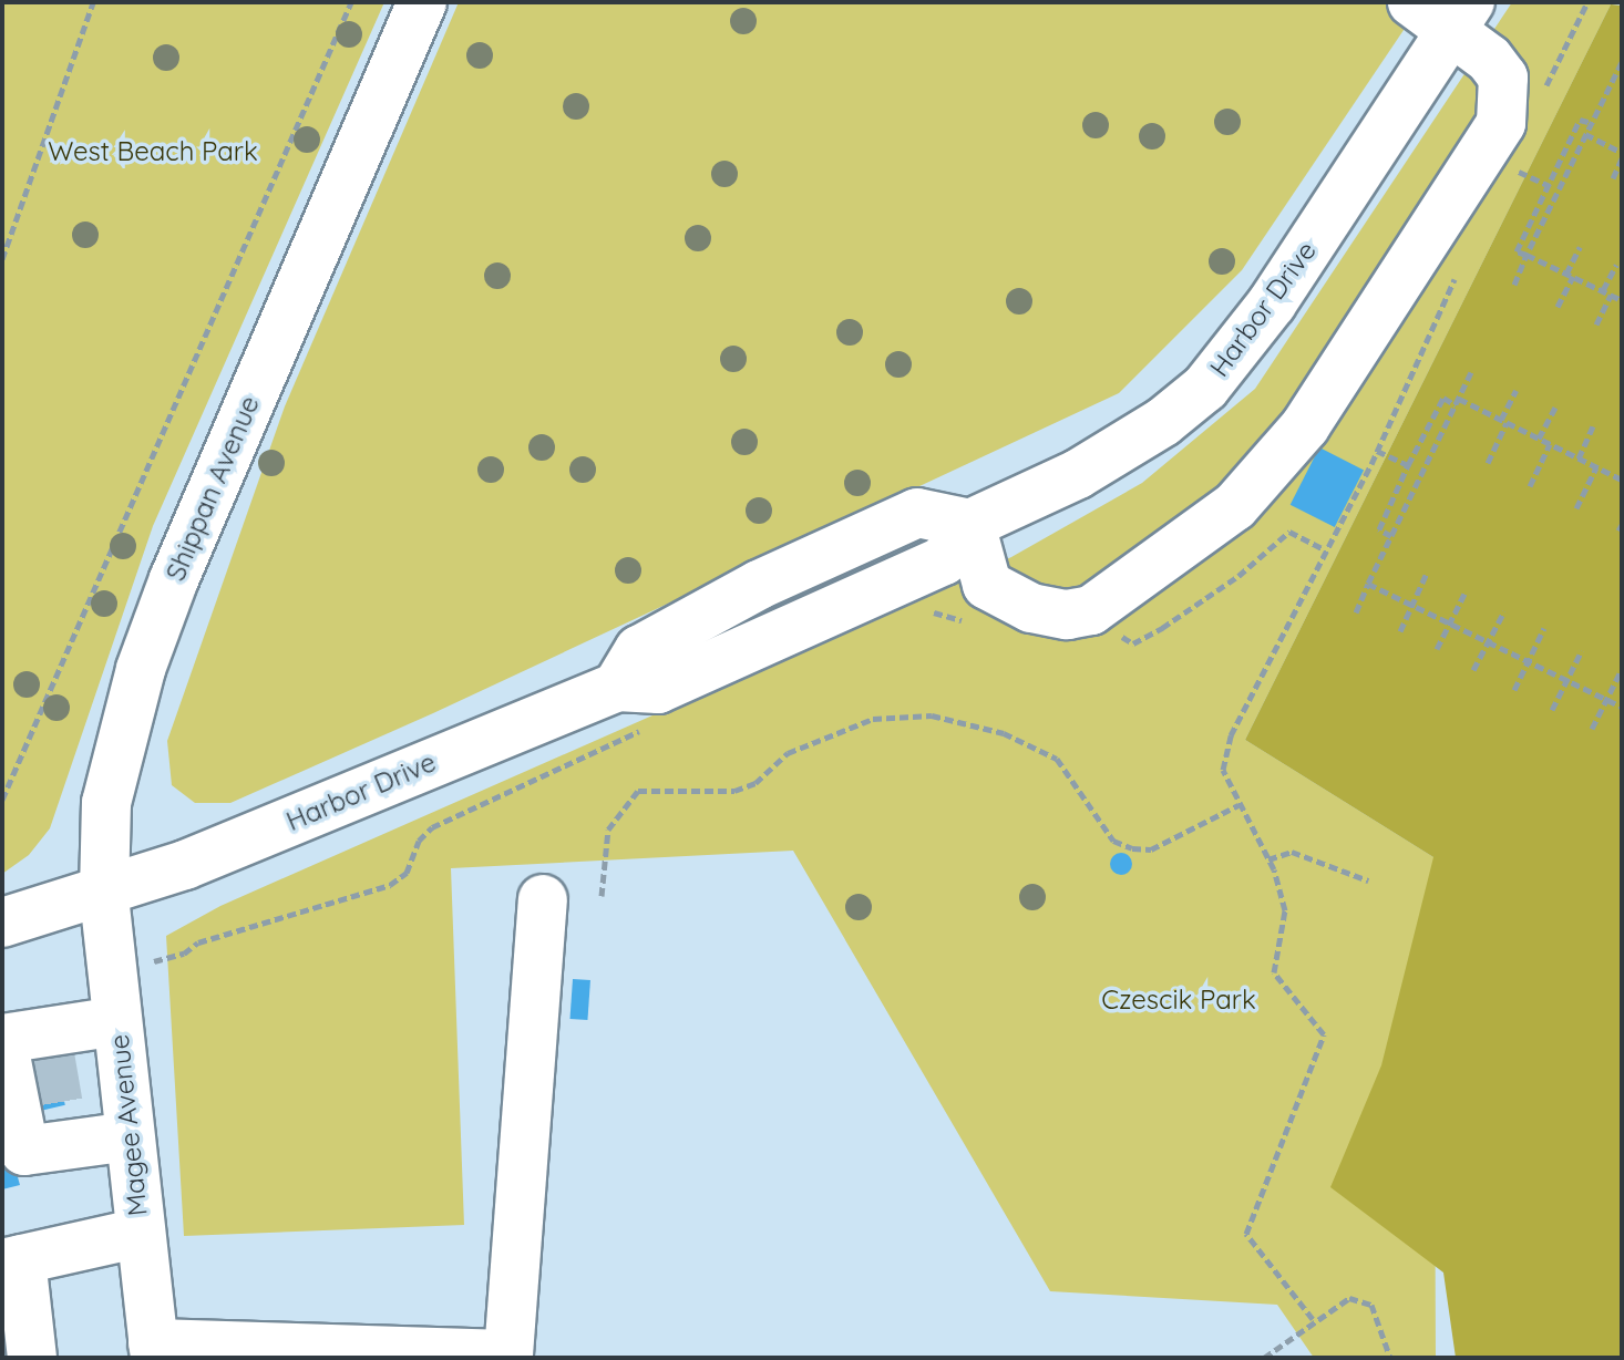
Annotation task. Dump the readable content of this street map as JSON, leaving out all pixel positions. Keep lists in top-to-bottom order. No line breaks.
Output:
{"streets":{"street":["Harbor Drive","Shippan Avenue","Magee Avenue"]},"crossings":[["Harbor Drive","Shippan Avenue"],["Harbor Drive","Magee Avenue"],["Shippan Avenue","Magee Avenue"]],"parks":["West Beach Park","Czescik Park"]}
